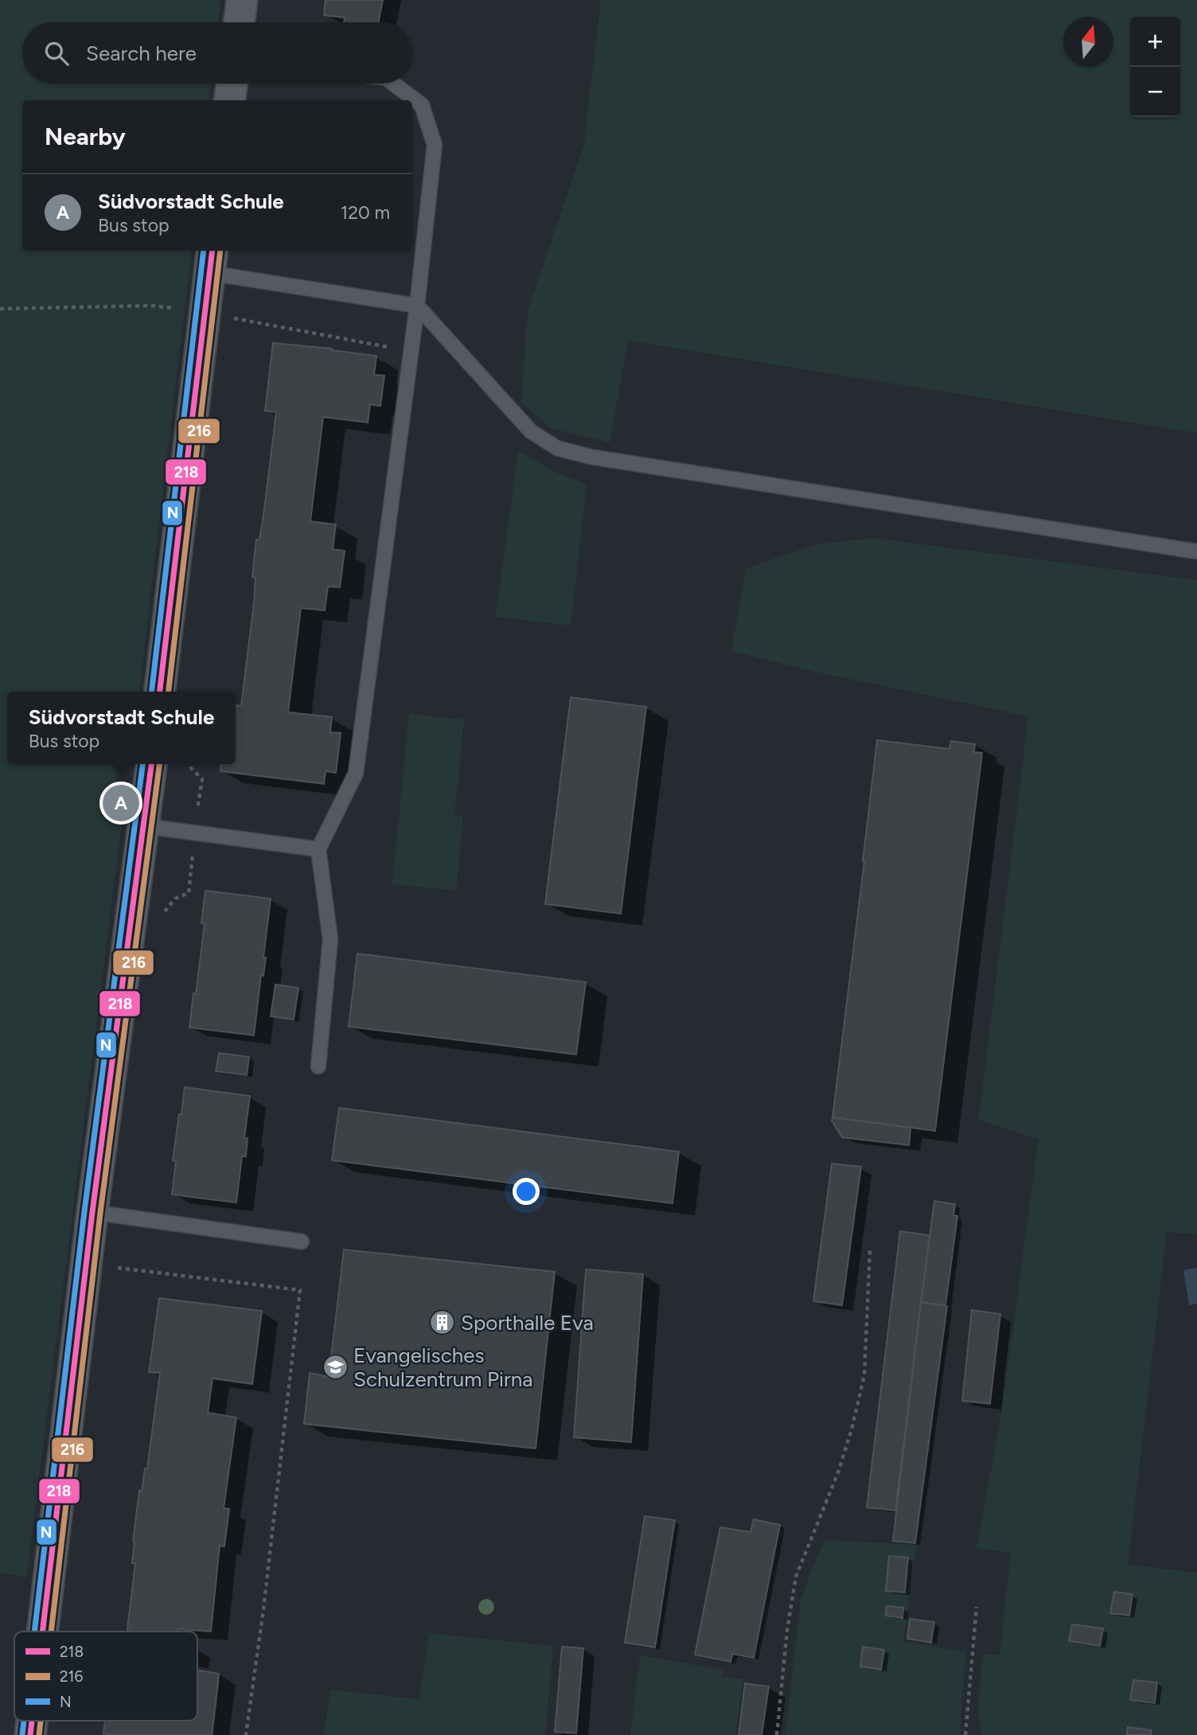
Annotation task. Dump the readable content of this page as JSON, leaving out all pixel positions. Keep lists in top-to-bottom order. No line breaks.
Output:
{"places":{"building":["Sporthalle Eva"],"school or university":["Evangelisches Schulzentrum Pirna"]},"lines":["transit line 218","transit line 216","transit line N"],"legend":["218","216","N"],"north":"top","page":{"map_buttons":["+","−"],"search":"Search here","heading":"Nearby","list":[{"mark":"A","name":"Südvorstadt Schule","note":"Bus stop","value":"120 m"}],"popup":["Südvorstadt Schule","Bus stop"],"pins":"A"}}
